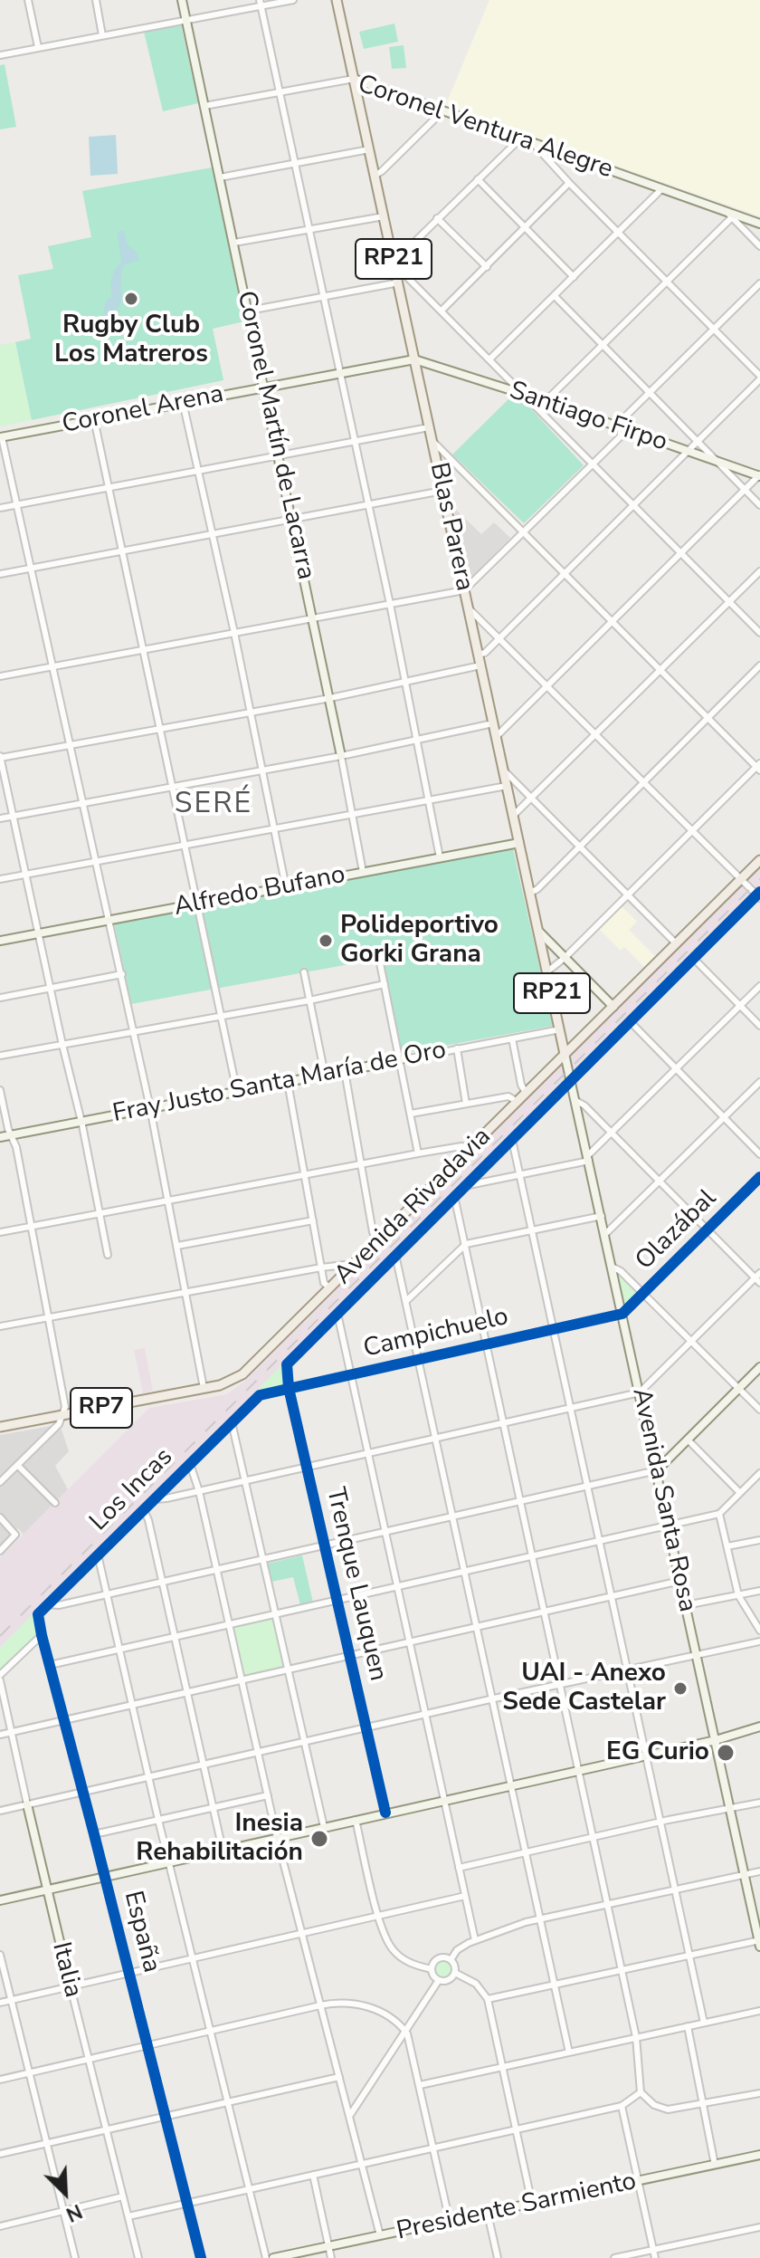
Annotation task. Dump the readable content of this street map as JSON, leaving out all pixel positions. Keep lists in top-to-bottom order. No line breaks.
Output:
{"streets":{"main road":["RP21","Blas Parera","Avenida Rivadavia","RP7"],"street":["Coronel Ventura Alegre","Coronel Arena","Santiago Firpo","Coronel Martín de Lacarra","Alfredo Bufano","Fray Justo Santa María de Oro","Olazábal","Campichuelo","Los Incas","Avenida Santa Rosa","Trenque Lauquen","España","Italia","Presidente Sarmiento"]},"crossings":[["Coronel Ventura Alegre","Coronel Martín de Lacarra"],["Coronel Ventura Alegre","Blas Parera"],["Coronel Arena","Santiago Firpo"],["Coronel Arena","Coronel Martín de Lacarra"],["Coronel Arena","Blas Parera"],["Santiago Firpo","Blas Parera"],["Coronel Martín de Lacarra","Alfredo Bufano"],["Blas Parera","Alfredo Bufano"],["Blas Parera","Fray Justo Santa María de Oro"],["Blas Parera","Avenida Rivadavia"],["Blas Parera","RP7"],["Blas Parera","Avenida Santa Rosa"],["Avenida Rivadavia","RP7"],["Avenida Rivadavia","Avenida Santa Rosa"],["Avenida Rivadavia","Trenque Lauquen"],["Olazábal","Campichuelo"],["Olazábal","Avenida Santa Rosa"],["Campichuelo","Los Incas"],["Campichuelo","Avenida Santa Rosa"],["Campichuelo","Trenque Lauquen"],["RP7","Avenida Santa Rosa"],["Los Incas","España"]],"districts":["SERÉ"],"places":["Rugby Club Los Matreros","Polideportivo Gorki Grana","UAI - Anexo Sede Castelar","EG Curio","Inesia Rehabilitación"],"north":"bottom right"}
